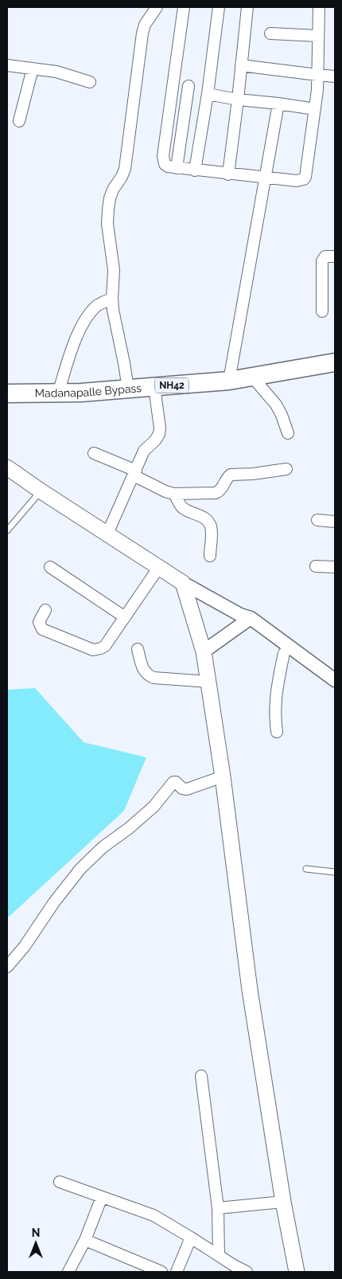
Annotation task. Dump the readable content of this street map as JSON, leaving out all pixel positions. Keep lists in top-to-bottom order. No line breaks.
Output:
{"streets":{"highway":["NH42","Madanapalle Bypass"]},"north":"top"}
